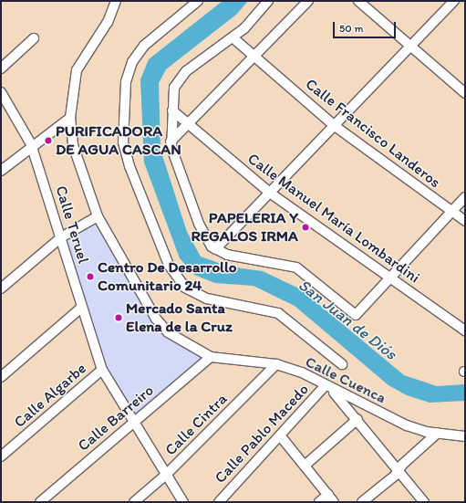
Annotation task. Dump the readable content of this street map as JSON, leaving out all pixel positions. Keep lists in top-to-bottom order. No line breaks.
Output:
{"streets":{"street":["Calle Francisco Landeros","Calle Manuel María Lombardini","Calle Teruel","Calle Cuenca","Calle Algarbe","Calle Barreiro","Calle Cintra","Calle Pablo Macedo"]},"crossings":[["Calle Teruel","Calle Algarbe"],["Calle Teruel","Calle Barreiro"],["Calle Teruel","Calle Cintra"],["Calle Cuenca","Calle Barreiro"],["Calle Cuenca","Calle Cintra"],["Calle Cuenca","Calle Pablo Macedo"]],"water":["San Juan de Diós"],"places":["PURIFICADORA DE AGUA CASCAN","PAPELERIA Y REGALOS IRMA","Centro De Desarrollo Comunitario 24","Mercado Santa Elena de la Cruz"],"scale_bar":"50 m"}
